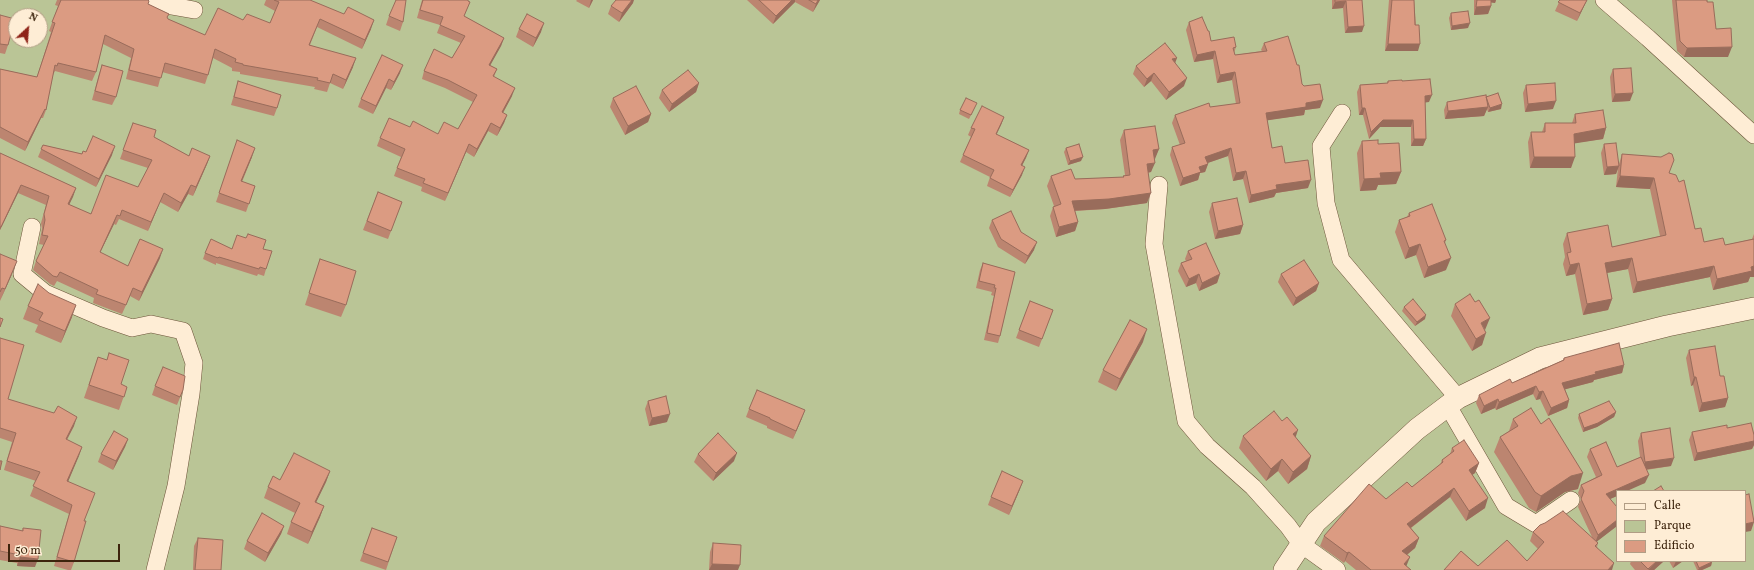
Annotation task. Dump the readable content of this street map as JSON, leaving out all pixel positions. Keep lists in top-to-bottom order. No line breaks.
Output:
{"legend":["Calle","Parque","Edificio"],"scale_bar":"50 m","north":"top right"}
